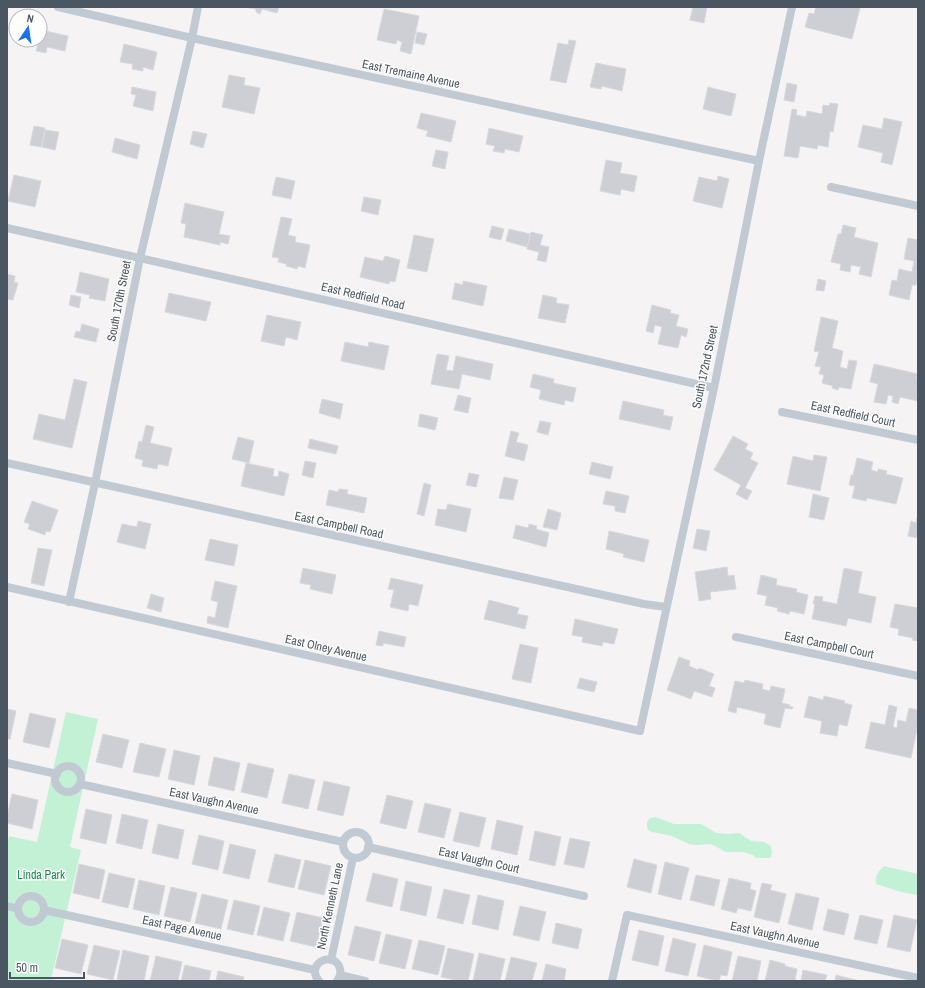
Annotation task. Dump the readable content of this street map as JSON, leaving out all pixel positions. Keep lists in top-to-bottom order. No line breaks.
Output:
{"streets":{"street":["East Tremaine Avenue","East Redfield Road","South 170th Street","South 172nd Street","East Redfield Court","East Campbell Road","East Campbell Court","East Olney Avenue","East Vaughn Avenue","East Vaughn Court","North Kenneth Lane","East Page Avenue"]},"crossings":[["East Tremaine Avenue","South 170th Street"],["East Tremaine Avenue","South 172nd Street"],["East Redfield Road","South 170th Street"],["East Redfield Road","South 172nd Street"],["South 170th Street","East Campbell Road"],["South 170th Street","East Olney Avenue"],["South 172nd Street","East Campbell Road"],["South 172nd Street","East Olney Avenue"],["East Vaughn Avenue","East Vaughn Court"],["East Vaughn Avenue","North Kenneth Lane"],["East Vaughn Court","North Kenneth Lane"]],"parks":["Linda Park"],"scale_bar":"50 m","north":"top"}
